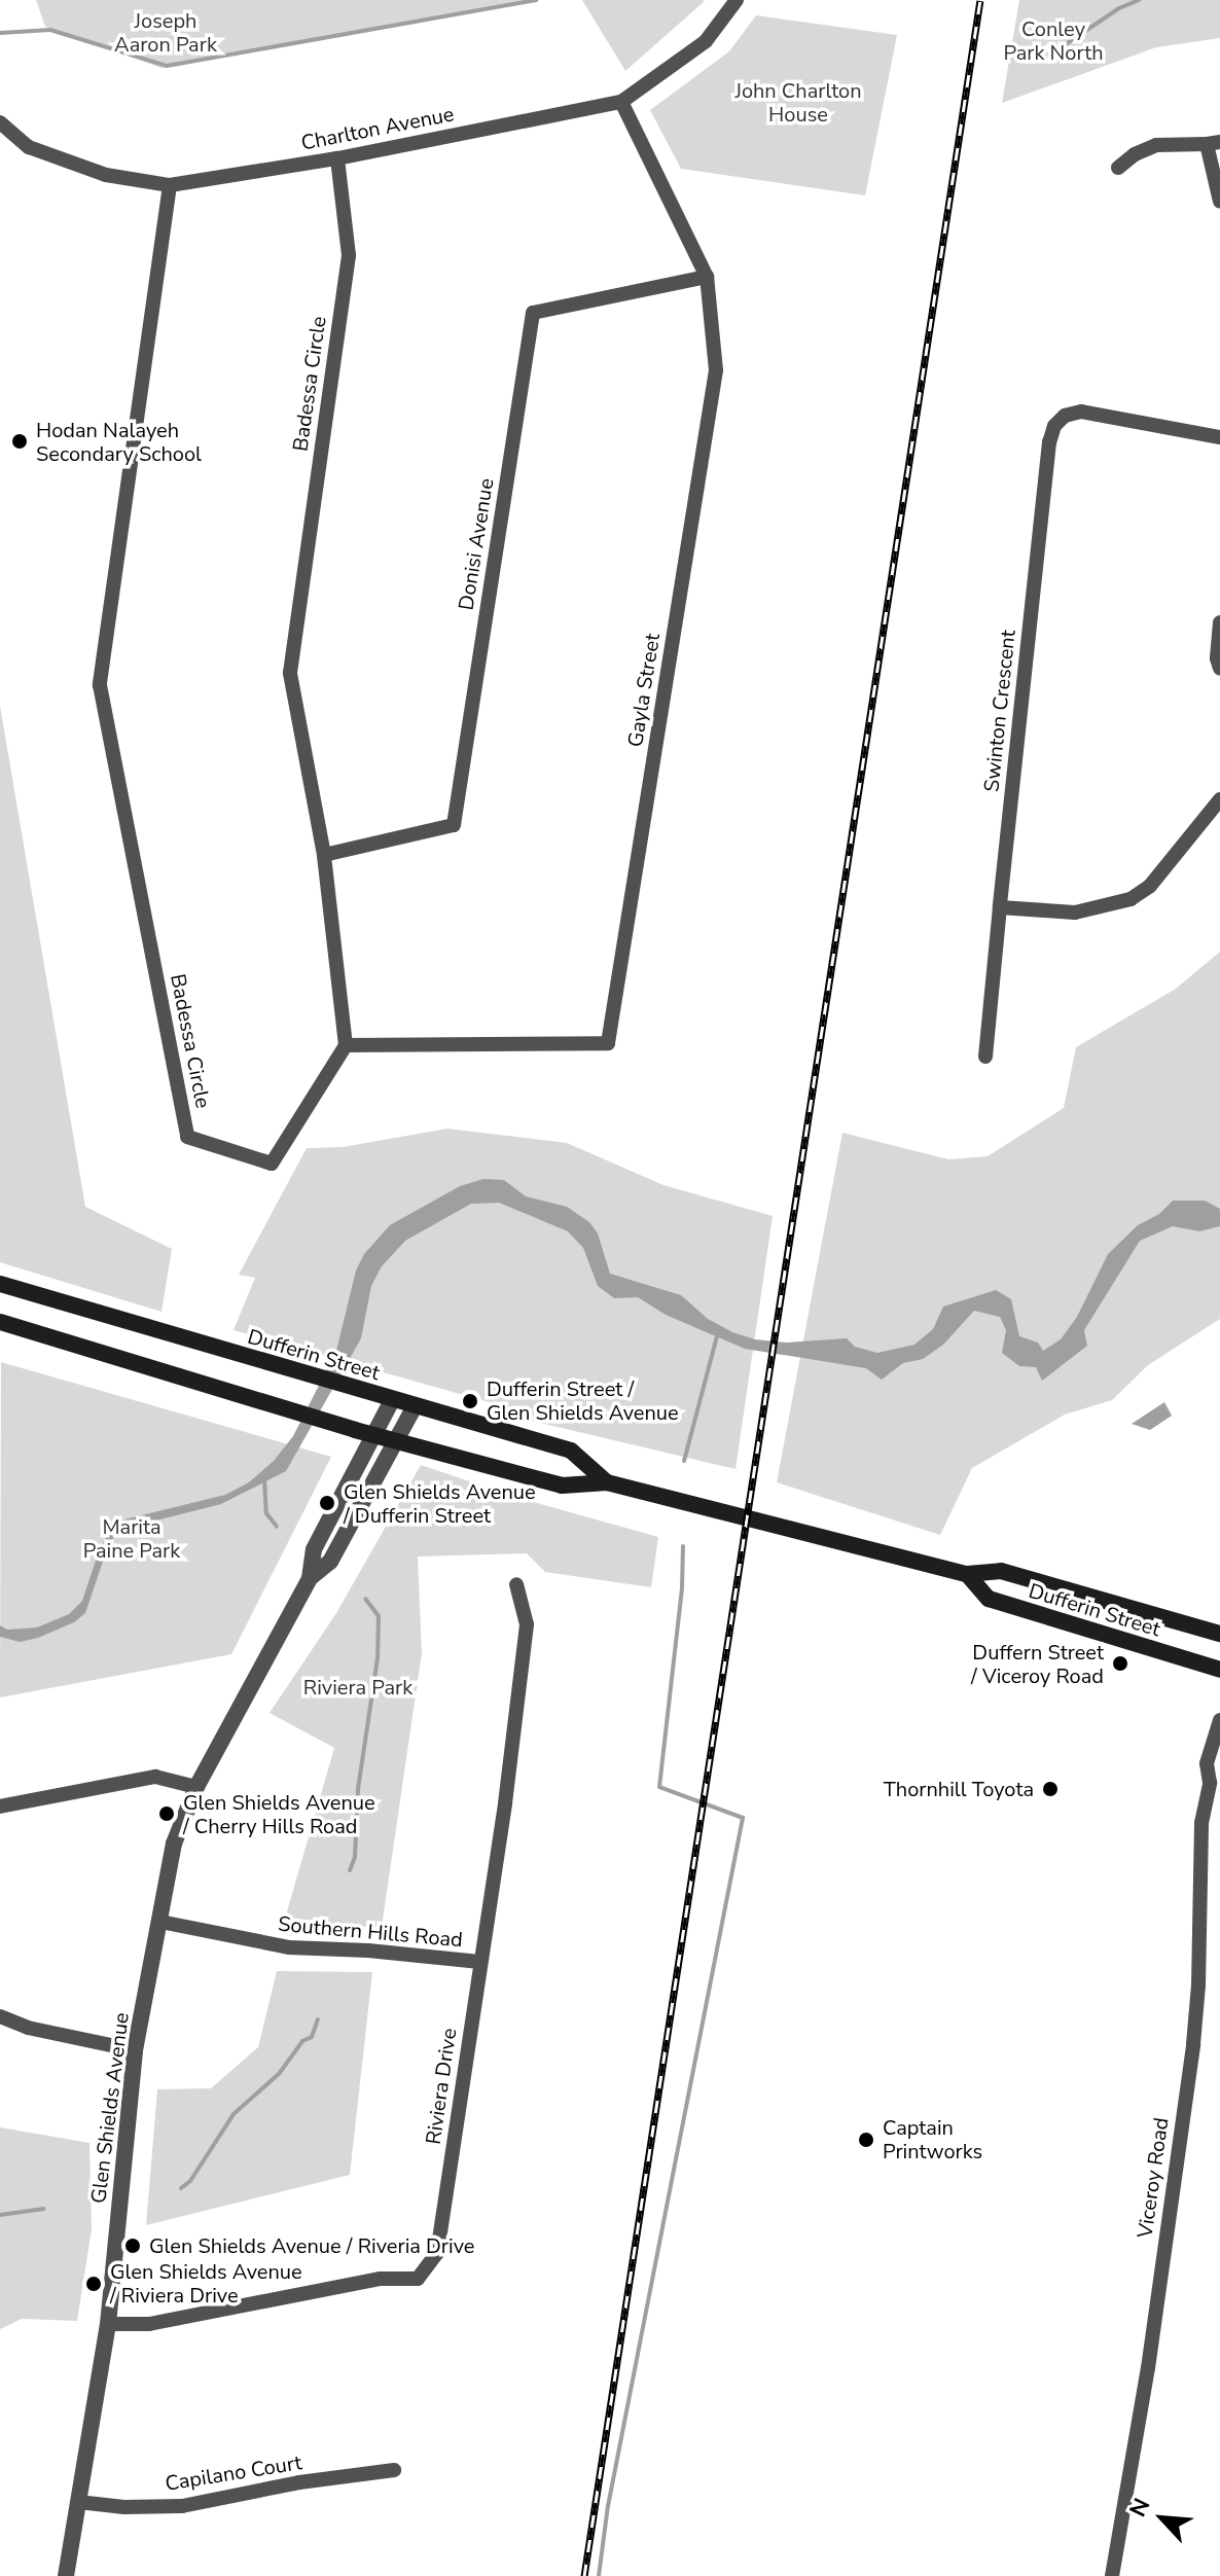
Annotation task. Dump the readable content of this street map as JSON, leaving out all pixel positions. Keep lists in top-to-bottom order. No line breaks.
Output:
{"streets":{"main road":["Dufferin Street"],"street":["Charlton Avenue","Badessa Circle","Donisi Avenue","Gayla Street","Swinton Crescent","Southern Hills Road","Riviera Drive","Glen Shields Avenue","Viceroy Road","Capilano Court"]},"crossings":[["Charlton Avenue","Badessa Circle"],["Charlton Avenue","Gayla Street"],["Badessa Circle","Donisi Avenue"],["Badessa Circle","Gayla Street"],["Donisi Avenue","Gayla Street"],["Dufferin Street","Glen Shields Avenue"],["Southern Hills Road","Riviera Drive"],["Southern Hills Road","Glen Shields Avenue"],["Riviera Drive","Glen Shields Avenue"],["Glen Shields Avenue","Capilano Court"]],"parks":["Joseph Aaron Park","Conley Park North","John Charlton House","Marita Paine Park","Riviera Park"],"places":["Hodan Nalayeh Secondary School","Dufferin Street / Glen Shields Avenue","Glen Shields Avenue / Dufferin Street","Duffern Street / Viceroy Road","Thornhill Toyota","Glen Shields Avenue / Cherry Hills Road","Captain Printworks","Glen Shields Avenue / Riveria Drive","Glen Shields Avenue / Riviera Drive"],"north":"top left"}
